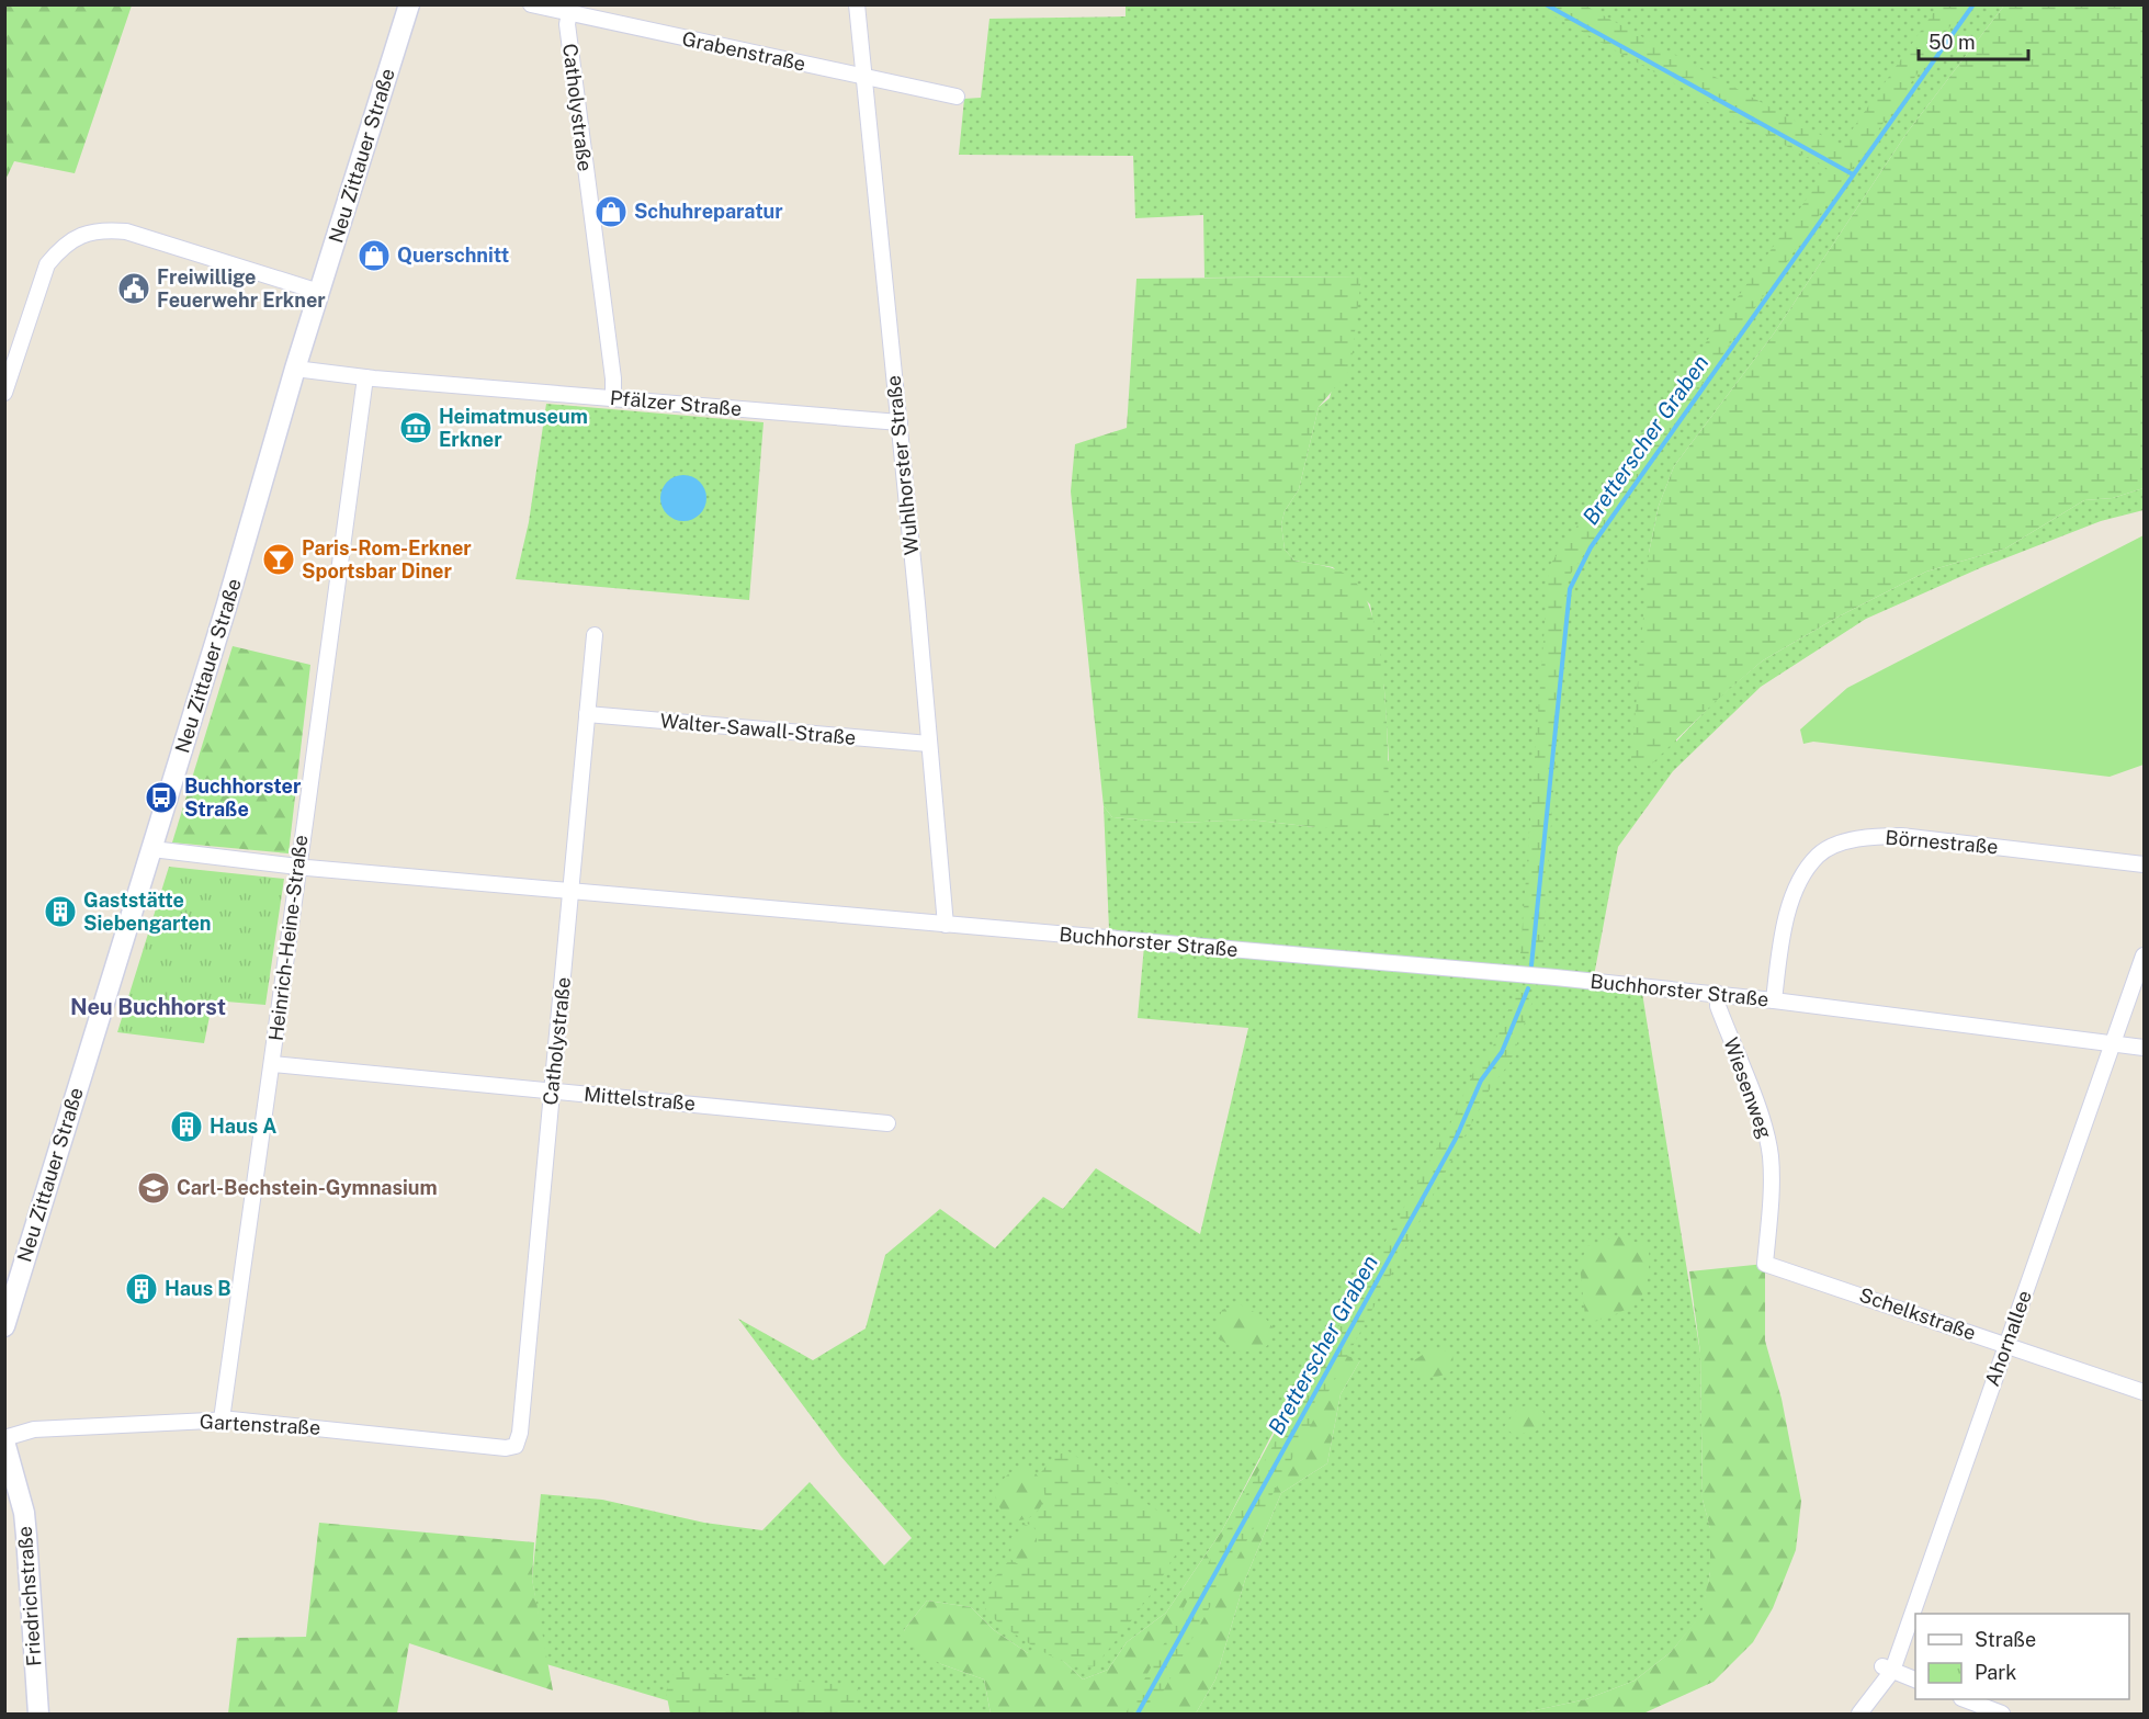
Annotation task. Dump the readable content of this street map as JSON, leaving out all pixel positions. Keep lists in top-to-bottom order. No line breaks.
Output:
{"streets":{"main road":["Neu Zittauer Straße","Friedrichstraße"],"street":["Grabenstraße","Catholystraße","Pfälzer Straße","Wuhlhorster Straße","Walter-Sawall-Straße","Börnestraße","Heinrich-Heine-Straße","Buchhorster Straße","Wiesenweg","Mittelstraße","Schelkstraße","Ahornallee","Gartenstraße"]},"crossings":[["Grabenstraße","Catholystraße"],["Grabenstraße","Wuhlhorster Straße"],["Catholystraße","Pfälzer Straße"],["Catholystraße","Walter-Sawall-Straße"],["Catholystraße","Buchhorster Straße"],["Catholystraße","Mittelstraße"],["Catholystraße","Gartenstraße"],["Neu Zittauer Straße","Pfälzer Straße"],["Neu Zittauer Straße","Buchhorster Straße"],["Pfälzer Straße","Wuhlhorster Straße"],["Pfälzer Straße","Heinrich-Heine-Straße"],["Wuhlhorster Straße","Walter-Sawall-Straße"],["Wuhlhorster Straße","Buchhorster Straße"],["Börnestraße","Buchhorster Straße"],["Heinrich-Heine-Straße","Buchhorster Straße"],["Heinrich-Heine-Straße","Mittelstraße"],["Heinrich-Heine-Straße","Gartenstraße"],["Buchhorster Straße","Wiesenweg"],["Buchhorster Straße","Ahornallee"],["Wiesenweg","Schelkstraße"],["Schelkstraße","Ahornallee"],["Gartenstraße","Friedrichstraße"]],"districts":["Neu Buchhorst"],"water":["Bretterscher Graben"],"places":{"shop":["Schuhreparatur","Querschnitt"],"public building":["Freiwillige Feuerwehr Erkner"],"museum":["Heimatmuseum Erkner"],"bar":["Paris-Rom-Erkner Sportsbar Diner"],"bus stop":["Buchhorster Straße"],"building":["Gaststätte Siebengarten","Haus A","Haus B"],"school or university":["Carl-Bechstein-Gymnasium"]},"legend":["Straße","Park"],"scale_bar":"50 m"}
